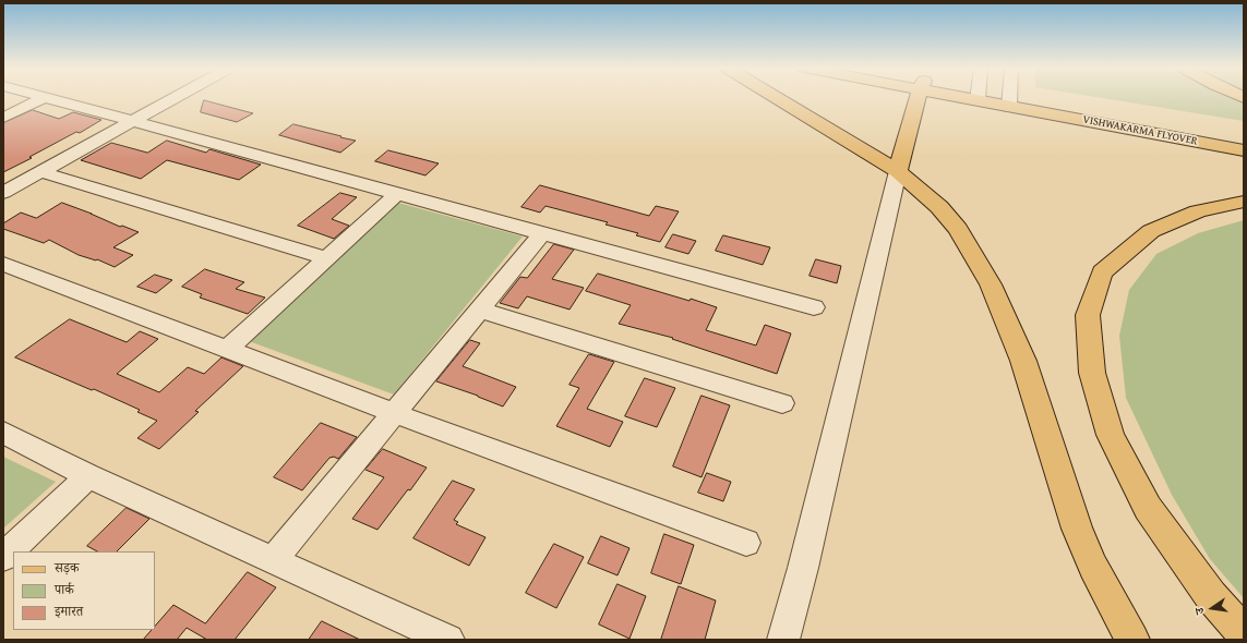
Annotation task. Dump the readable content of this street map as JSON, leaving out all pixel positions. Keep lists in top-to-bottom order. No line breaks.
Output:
{"streets":{"main road":["VISHWAKARMA FLYOVER"]},"legend":["सड़क","पार्क","इमारत"],"north":"left"}
